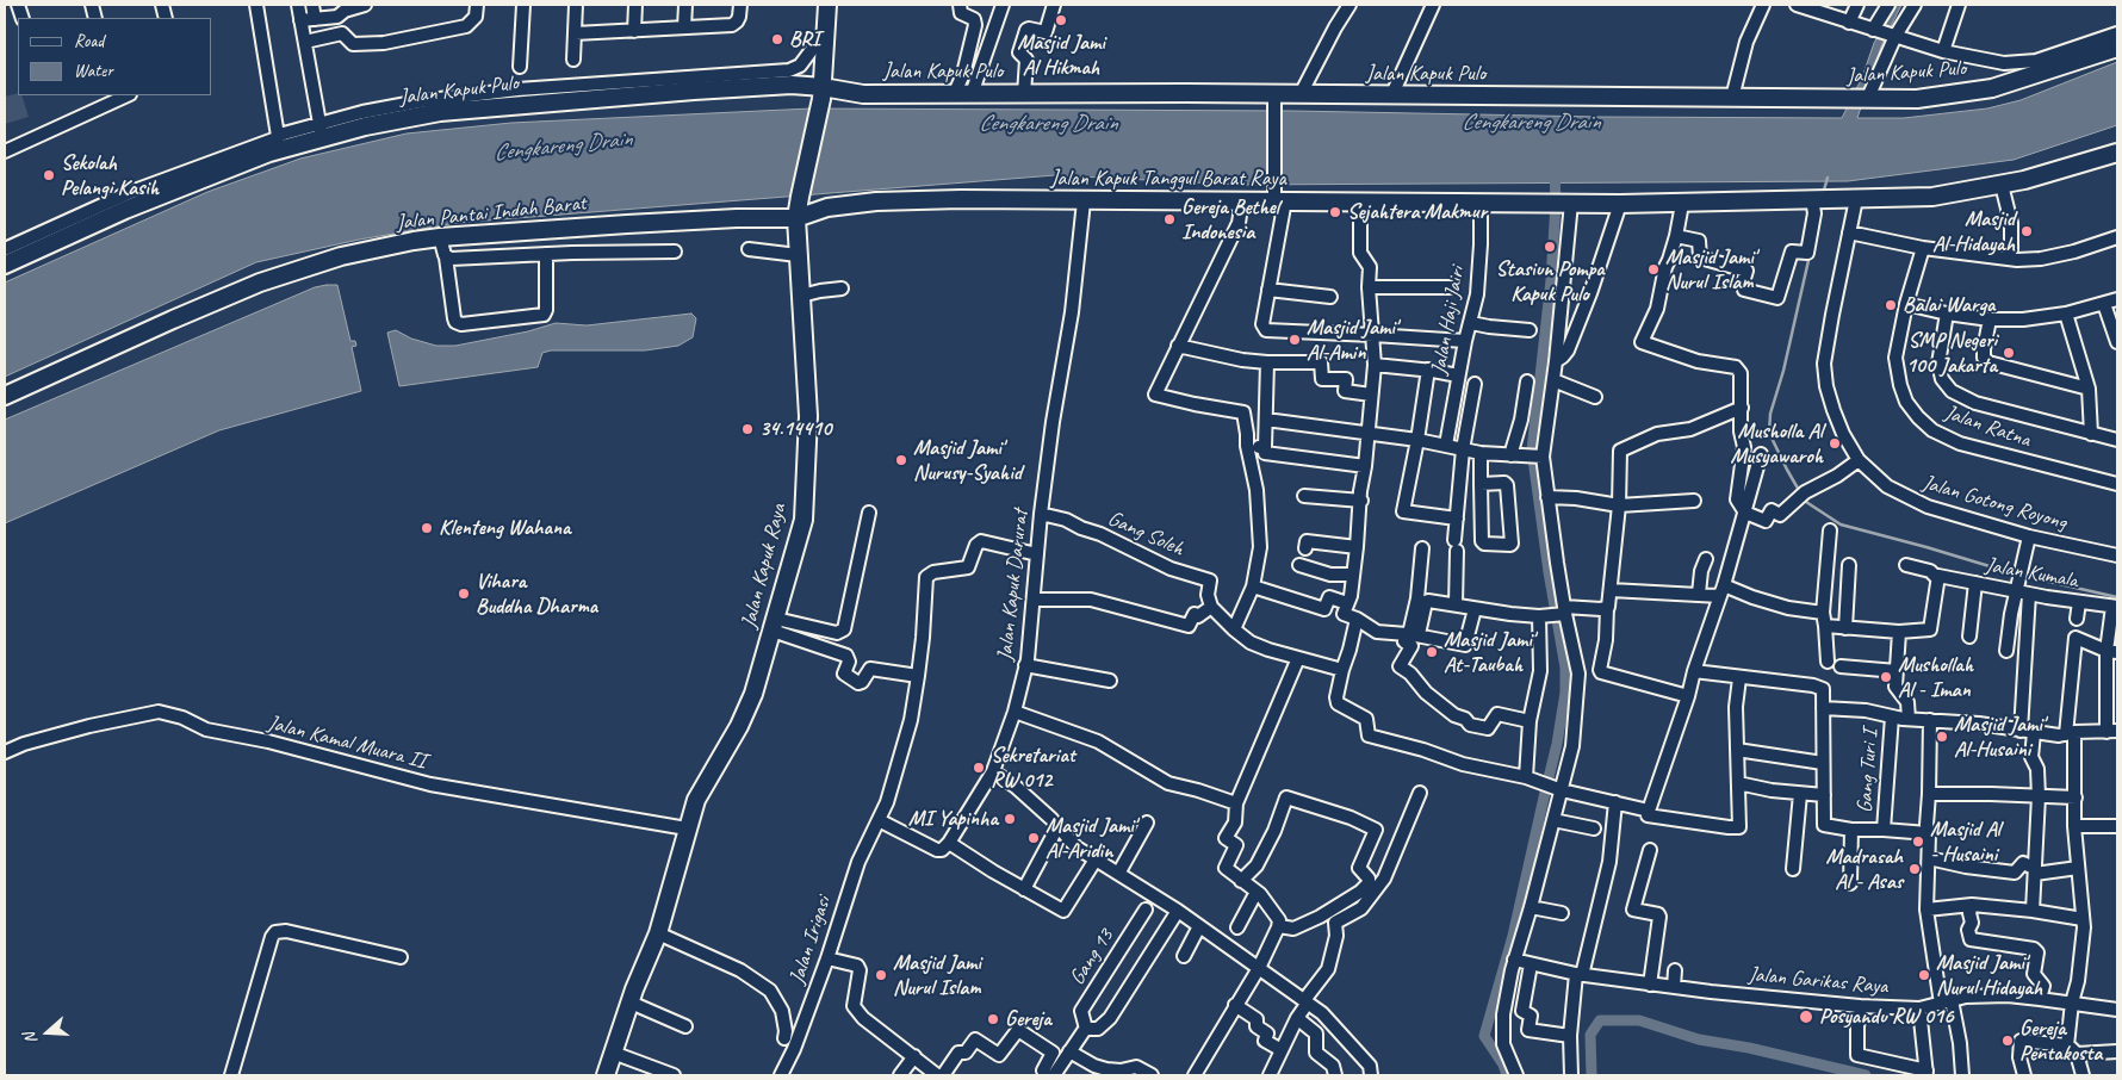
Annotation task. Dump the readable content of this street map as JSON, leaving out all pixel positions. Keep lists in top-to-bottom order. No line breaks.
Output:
{"streets":{"main road":["Jalan Kapuk Pulo","Jalan Kapuk Tanggul Barat Raya","Jalan Pantai Indah Barat","Jalan Kapuk Raya"],"street":["Jalan Haji Jairi","Jalan Ratna","Jalan Gotong Royong","Gang Soleh","Jalan Kumala","Jalan Kapuk Darurat","Jalan Kamal Muara II","Gang Turi I","Jalan Irigasi","Gang 13","Jalan Garikas Raya"]},"crossings":[["Jalan Kapuk Pulo","Jalan Kapuk Raya"],["Jalan Kapuk Tanggul Barat Raya","Jalan Pantai Indah Barat"],["Jalan Kapuk Tanggul Barat Raya","Jalan Haji Jairi"],["Jalan Kapuk Tanggul Barat Raya","Jalan Kapuk Raya"],["Jalan Kapuk Tanggul Barat Raya","Jalan Kapuk Darurat"],["Jalan Pantai Indah Barat","Jalan Kapuk Raya"],["Gang Soleh","Jalan Kapuk Darurat"],["Jalan Kapuk Raya","Jalan Kamal Muara II"],["Jalan Kapuk Darurat","Jalan Irigasi"]],"water":["Cengkareng Drain"],"places":["Masjid Jami Al Hikmah","BRI","Sekolah Pelangi Kasih","Sejahtera Makmur","Gereja Bethel Indonesia","Masjid Al-Hidayah","Stasiun Pompa Kapuk Pulo","Masjid Jami' Nurul Islam","Balai Warga","Masjid Jami' Al-Amin","SMP Negeri 100 Jakarta","34.14410","Musholla Al Musyawaroh","Masjid Jami' Nurusy-Syahid","Klenteng Wahana","Vihara Buddha Dharma","Masjid Jami' At-Taubah","Mushollah Al - Iman","Masjid Jami' Al-Husaini","Sekretariat RW 012","MI Yapinha","Masjid Jami' Al-Aridin","Masjid Al - Husaini","Madrasah Al - Asas","Masjid Jami Nurul Islam","Masjid Jami' Nurul Hidayah","Posyandu RW 016","Gereja","Gereja Pentakosta"],"legend":["Road","Water"],"north":"left"}
